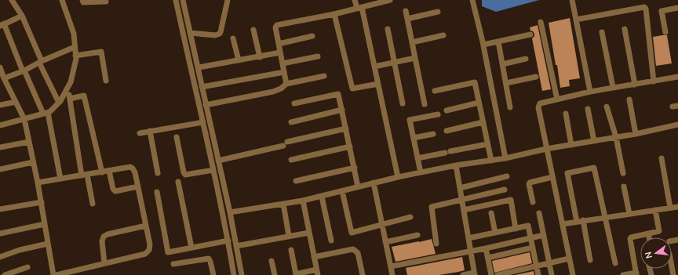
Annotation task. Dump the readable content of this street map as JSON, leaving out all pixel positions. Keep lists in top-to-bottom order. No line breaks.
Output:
{"north":"left"}
